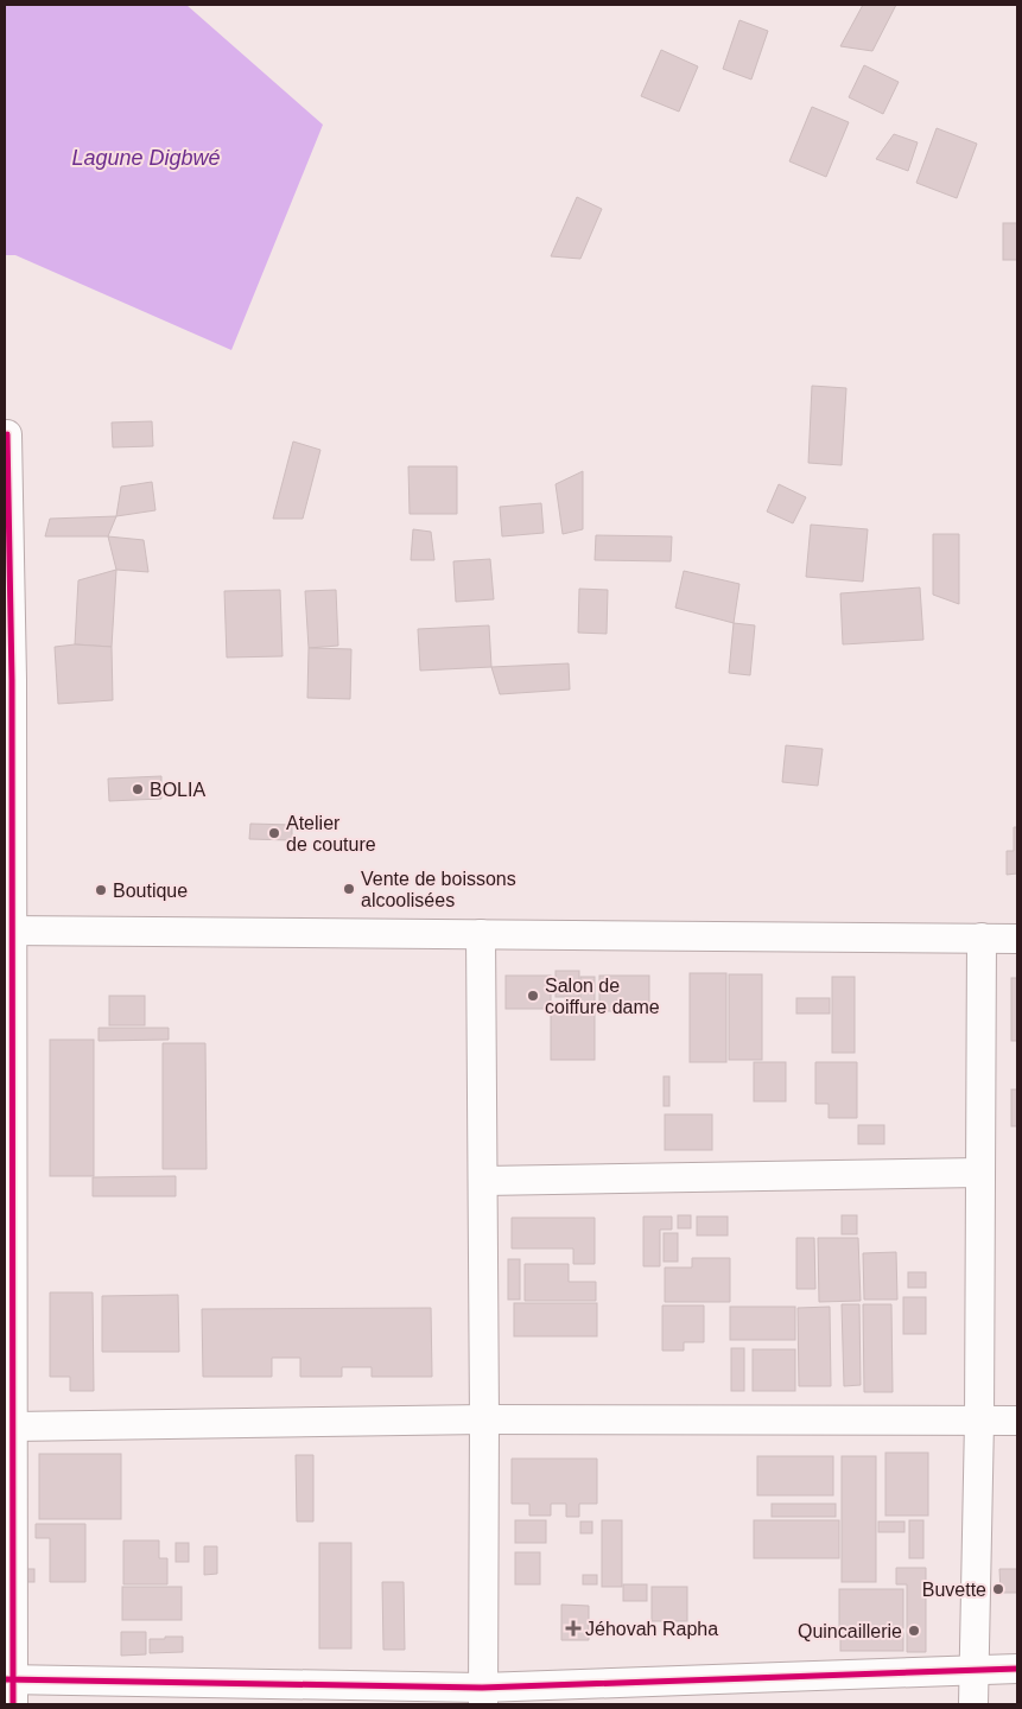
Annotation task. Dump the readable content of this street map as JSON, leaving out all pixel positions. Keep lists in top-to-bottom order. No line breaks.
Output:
{"water":["Lagune Digbwé"],"places":{"other":["BOLIA","Atelier de couture","Vente de boissons alcoolisées","Boutique","Salon de coiffure dame","Buvette","Quincaillerie"],"health":["Jéhovah Rapha"]}}
